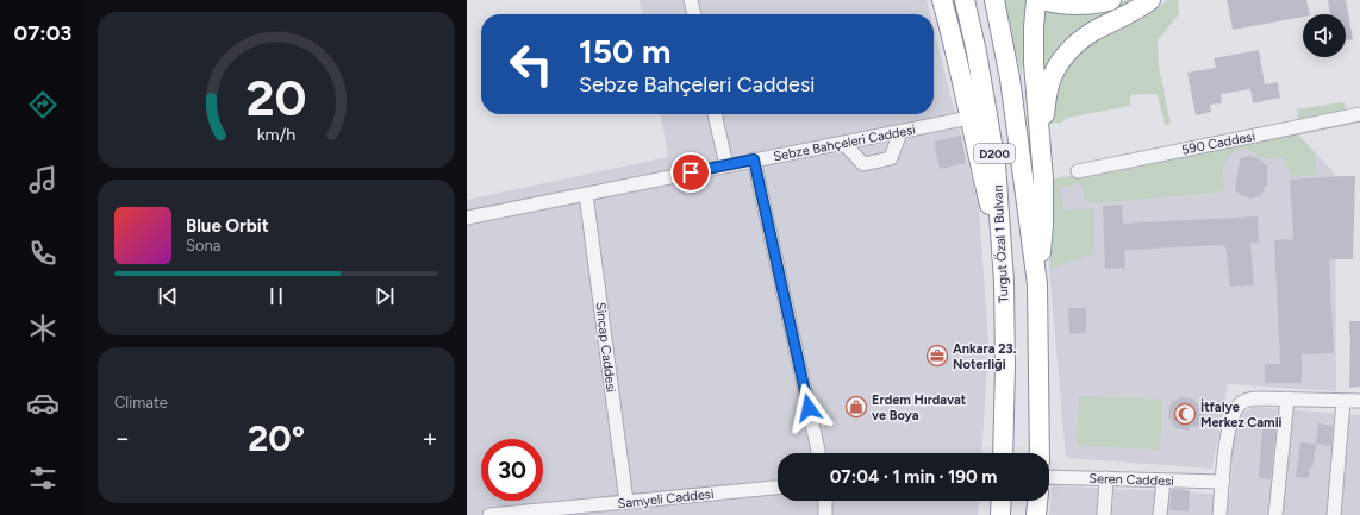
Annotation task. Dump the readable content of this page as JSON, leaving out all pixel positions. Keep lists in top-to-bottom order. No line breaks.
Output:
{"streets":{"highway":["D200","Turgut Özal 1 Bulvarı"],"street":["Sebze Bahçeleri Caddesi","590 Caddesi","Sincap Caddesi","Seren Caddesi","Samyeli Caddesi"]},"crossings":[["Sebze Bahçeleri Caddesi","Sincap Caddesi"],["Sincap Caddesi","Samyeli Caddesi"]],"places":{"office":["Ankara 23. Noterliği"],"shop":["Erdem Hırdavat ve Boya"],"mosque":["İtfaiye Merkez Camii"]},"page":{"tabs":"07:03","turn":["150 m","Sebze Bahçeleri Caddesi"],"song":["Blue Orbit","Sona"],"tile":"Climate","heat":["−","20°","+"],"limit":"30","trip":"07:04 · 1 min · 190 m","gauge":["20","km/h"]}}
